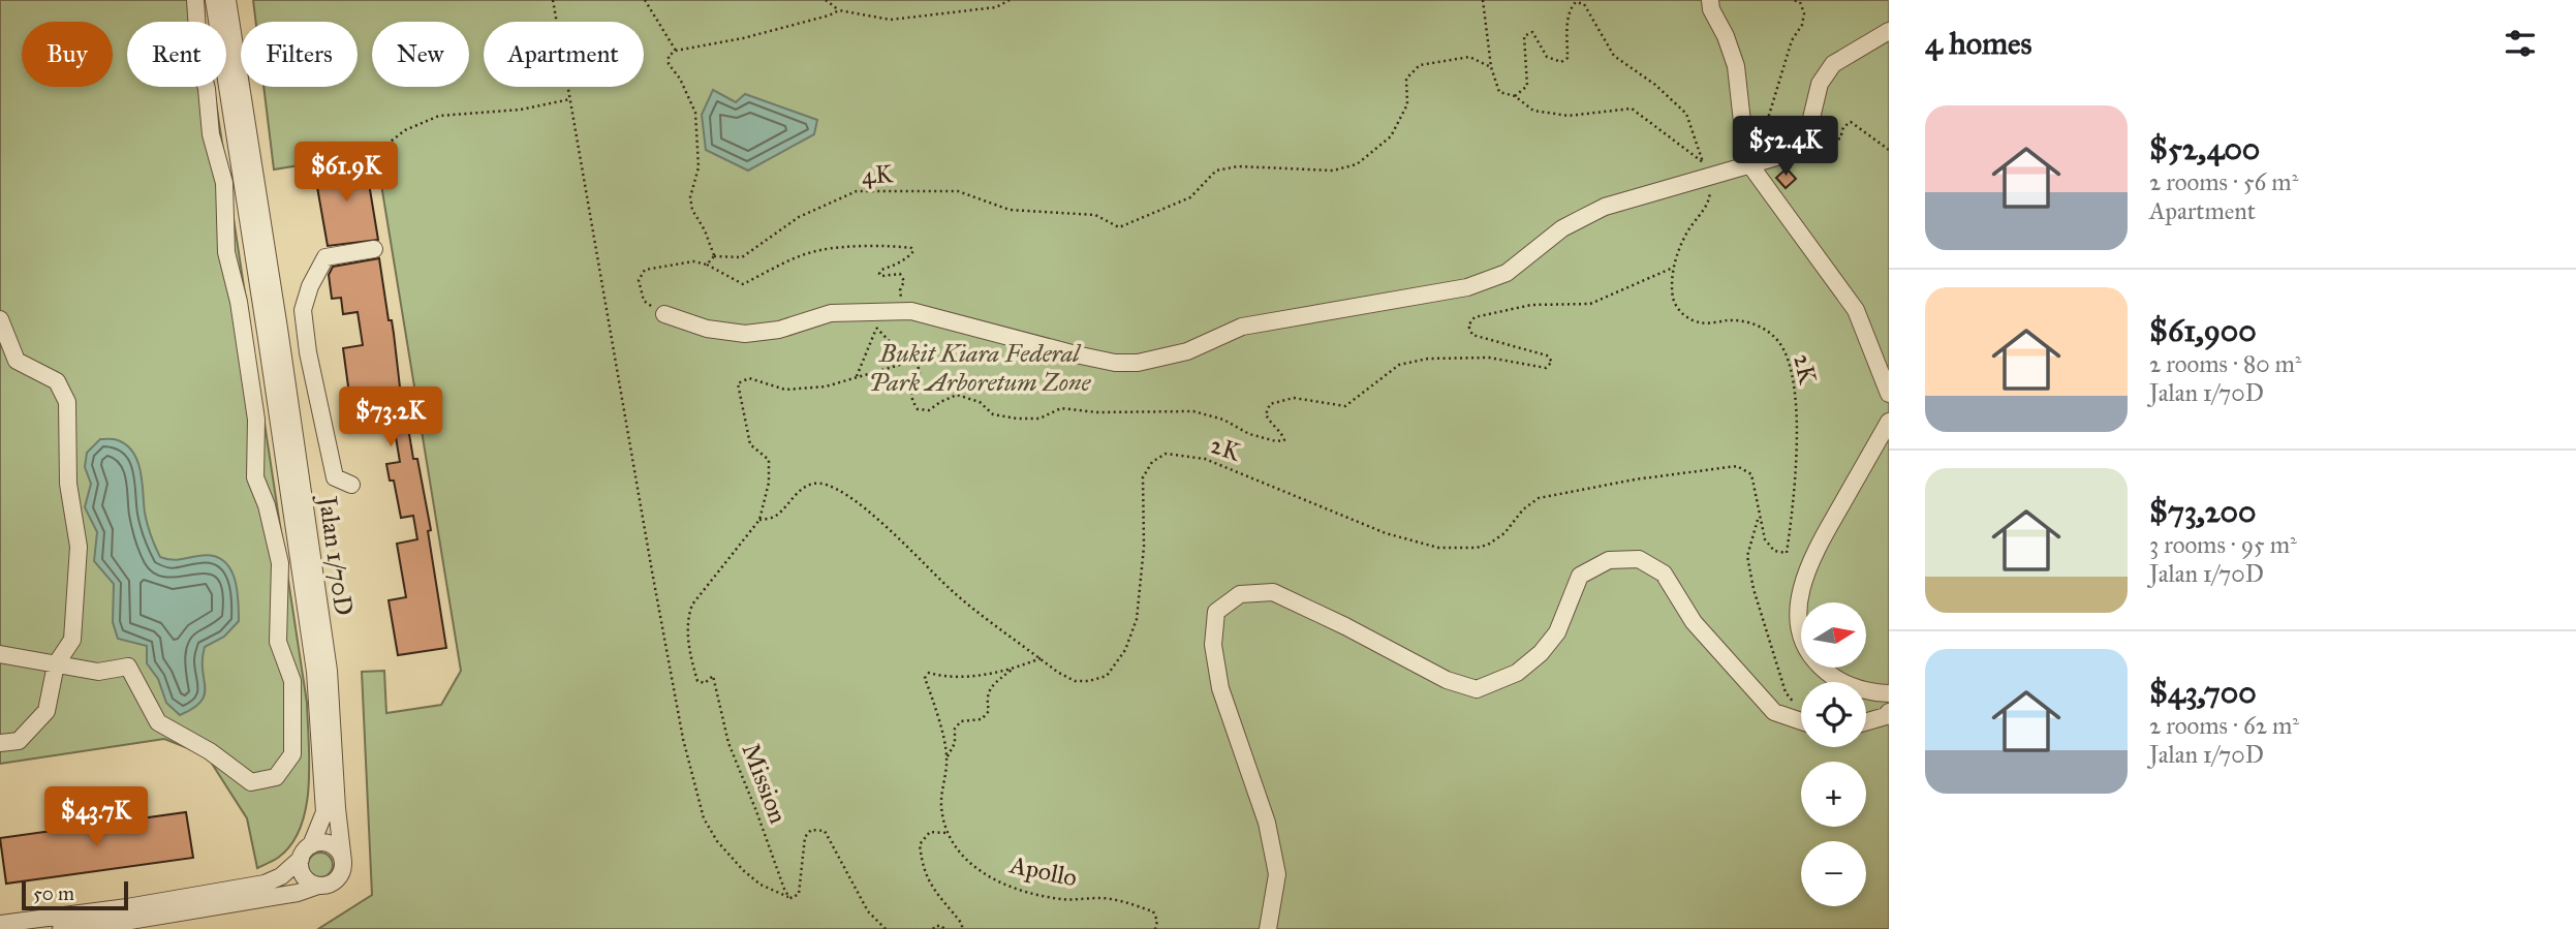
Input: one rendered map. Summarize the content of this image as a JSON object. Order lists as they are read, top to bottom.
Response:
{
  "streets": {
    "street": ["Jalan 1/70D"],
    "path": [
      "4K",
      "2K",
      "Mission",
      "Apollo"
    ]
  },
  "crossings": [
    ["2K", "Mission"]
  ],
  "parks": ["Bukit Kiara Federal Park Arboretum Zone"],
  "scale_bar": "50 m",
  "north": "right",
  "page": {
    "heading": "4 homes",
    "chip": [
      "Buy",
      "Rent",
      "Filters",
      "New",
      "Apartment"
    ],
    "list": [
      {
        "name": "$52,400",
        "note": "2 rooms · 56 m² · Apartment"
      },
      {
        "name": "$61,900",
        "note": "2 rooms · 80 m² · Jalan 1/70D"
      },
      {
        "name": "$73,200",
        "note": "3 rooms · 95 m² · Jalan 1/70D"
      },
      {
        "name": "$43,700",
        "note": "2 rooms · 62 m² · Jalan 1/70D"
      }
    ],
    "price": [
      "$52.4K",
      "$61.9K",
      "$73.2K",
      "$43.7K"
    ],
    "map_buttons": ["+", "−"],
    "scale": "50 m"
  }
}
